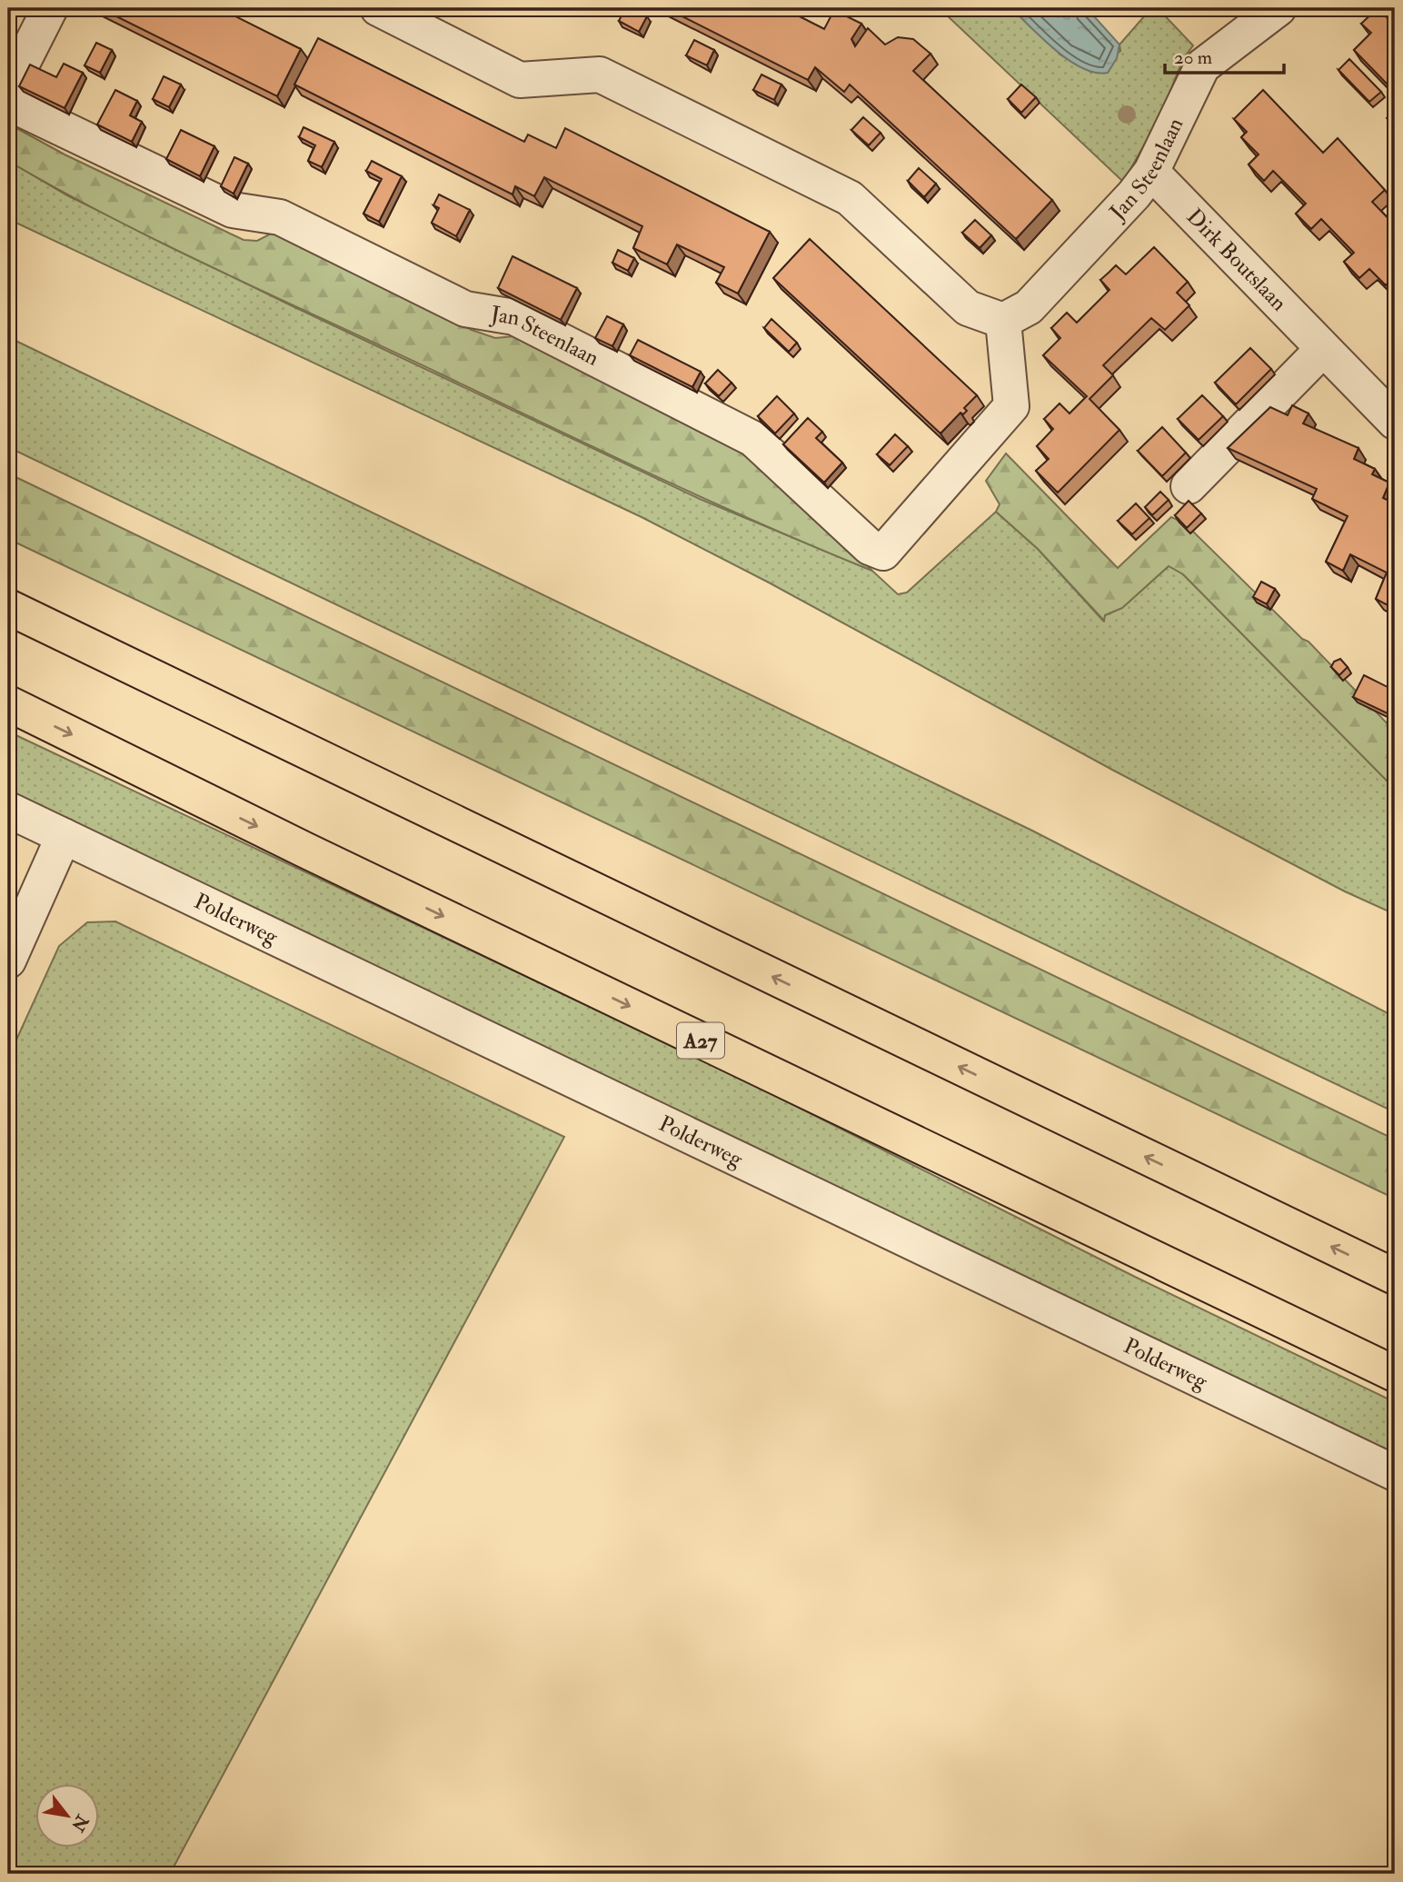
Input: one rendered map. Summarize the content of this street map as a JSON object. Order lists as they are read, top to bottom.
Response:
{
  "streets": {
    "highway": ["A27"],
    "street": ["Jan Steenlaan", "Dirk Boutslaan", "Polderweg"]
  },
  "crossings": [
    ["Jan Steenlaan", "Dirk Boutslaan"]
  ],
  "scale_bar": "20 m",
  "north": "bottom right"
}
